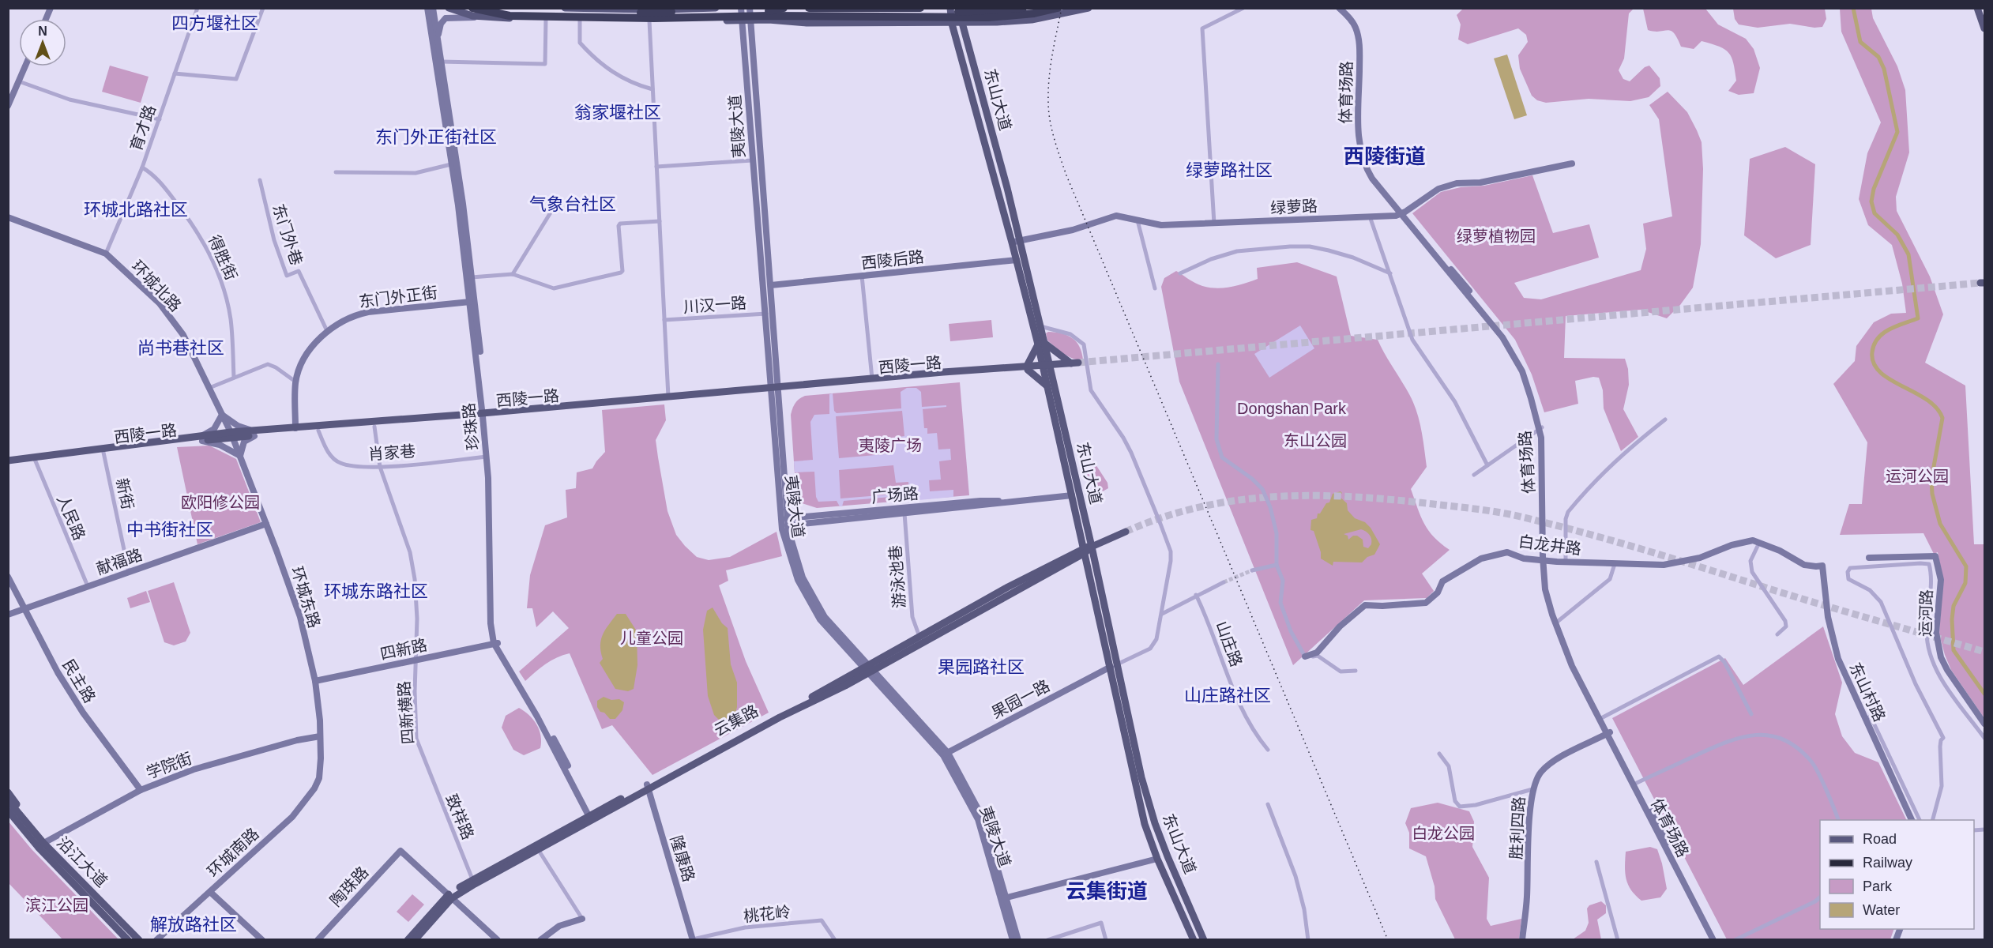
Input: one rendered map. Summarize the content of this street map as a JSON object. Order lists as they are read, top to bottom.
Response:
{
  "streets": {
    "main road": [
      "体育场路",
      "东山大道",
      "夷陵大道",
      "绿萝路",
      "西陵后路",
      "环城北路",
      "东门外正街",
      "西陵一路",
      "珍珠路",
      "广场路",
      "白龙井路",
      "献福路",
      "环城东路",
      "运河路",
      "四新路",
      "民主路",
      "东山村路",
      "果园一路",
      "云集路",
      "学院街",
      "胜利四路",
      "环城南路",
      "隆康路",
      "沿江大道",
      "陶珠路"
    ],
    "street": [
      "育才路",
      "东门外巷",
      "得胜街",
      "川汉一路",
      "肖家巷",
      "新街",
      "人民路",
      "游泳池巷",
      "山庄路",
      "四新横路",
      "致祥路",
      "桃花岭"
    ]
  },
  "crossings": [
    ["体育场路", "绿萝路"],
    ["体育场路", "胜利四路"],
    ["东山大道", "绿萝路"],
    ["东山大道", "西陵后路"],
    ["东山大道", "西陵一路"],
    ["东山大道", "广场路"],
    ["东山大道", "果园一路"],
    ["东山大道", "云集路"],
    ["夷陵大道", "西陵后路"],
    ["夷陵大道", "川汉一路"],
    ["夷陵大道", "西陵一路"],
    ["夷陵大道", "广场路"],
    ["夷陵大道", "果园一路"],
    ["夷陵大道", "云集路"],
    ["育才路", "得胜街"],
    ["育才路", "环城北路"],
    ["东门外巷", "东门外正街"],
    ["环城北路", "西陵一路"],
    ["环城北路", "环城东路"],
    ["东门外正街", "西陵一路"],
    ["东门外正街", "珍珠路"],
    ["西陵一路", "珍珠路"],
    ["西陵一路", "肖家巷"],
    ["西陵一路", "新街"],
    ["西陵一路", "人民路"],
    ["西陵一路", "环城东路"],
    ["西陵一路", "四新横路"],
    ["珍珠路", "肖家巷"],
    ["珍珠路", "四新路"],
    ["珍珠路", "云集路"],
    ["肖家巷", "四新横路"],
    ["新街", "献福路"],
    ["广场路", "游泳池巷"],
    ["人民路", "献福路"],
    ["白龙井路", "东山村路"],
    ["献福路", "环城东路"],
    ["献福路", "民主路"],
    ["游泳池巷", "云集路"],
    ["环城东路", "四新路"],
    ["环城东路", "学院街"],
    ["环城东路", "环城南路"],
    ["四新路", "四新横路"],
    ["民主路", "学院街"],
    ["四新横路", "致祥路"],
    ["云集路", "致祥路"],
    ["云集路", "隆康路"],
    ["云集路", "陶珠路"],
    ["学院街", "沿江大道"],
    ["隆康路", "桃花岭"]
  ],
  "districts": [
    "四方堰社区",
    "翁家堰社区",
    "东门外正街社区",
    "西陵街道",
    "绿萝路社区",
    "气象台社区",
    "环城北路社区",
    "尚书巷社区",
    "中书街社区",
    "环城东路社区",
    "果园路社区",
    "山庄路社区",
    "云集街道",
    "解放路社区"
  ],
  "parks": [
    "绿萝植物园",
    "Dongshan Park",
    "东山公园",
    "夷陵广场",
    "运河公园",
    "欧阳修公园",
    "儿童公园",
    "白龙公园",
    "滨江公园"
  ],
  "legend": [
    "Road",
    "Railway",
    "Park",
    "Water"
  ],
  "north": "top"
}
